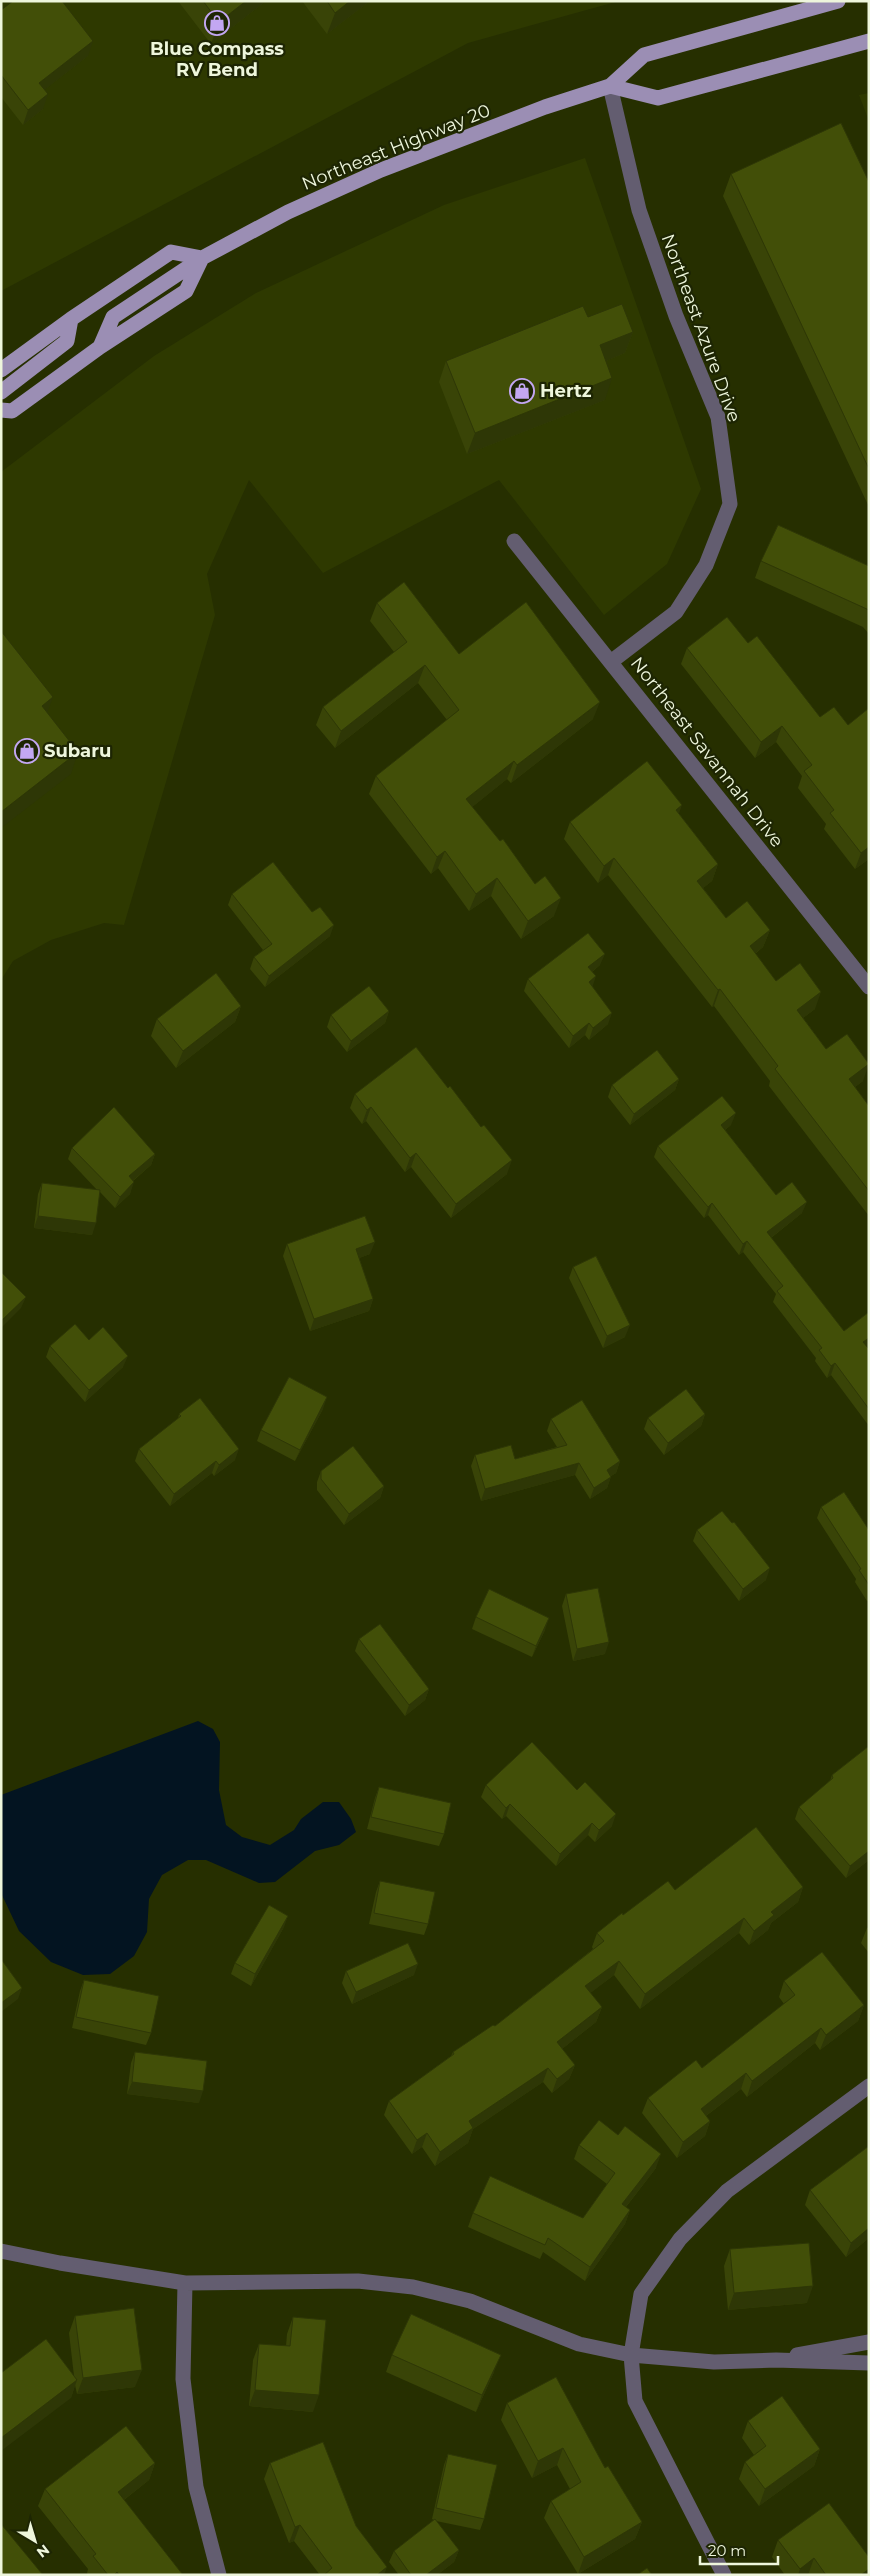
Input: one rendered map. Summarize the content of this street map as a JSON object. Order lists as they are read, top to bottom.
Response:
{
  "streets": {
    "main road": ["Northeast Highway 20"],
    "street": ["Northeast Azure Drive", "Northeast Savannah Drive"]
  },
  "crossings": [
    ["Northeast Highway 20", "Northeast Azure Drive"],
    ["Northeast Azure Drive", "Northeast Savannah Drive"]
  ],
  "places": {
    "shop": ["Blue Compass RV Bend", "Hertz", "Subaru"]
  },
  "scale_bar": "20 m",
  "north": "bottom right"
}
